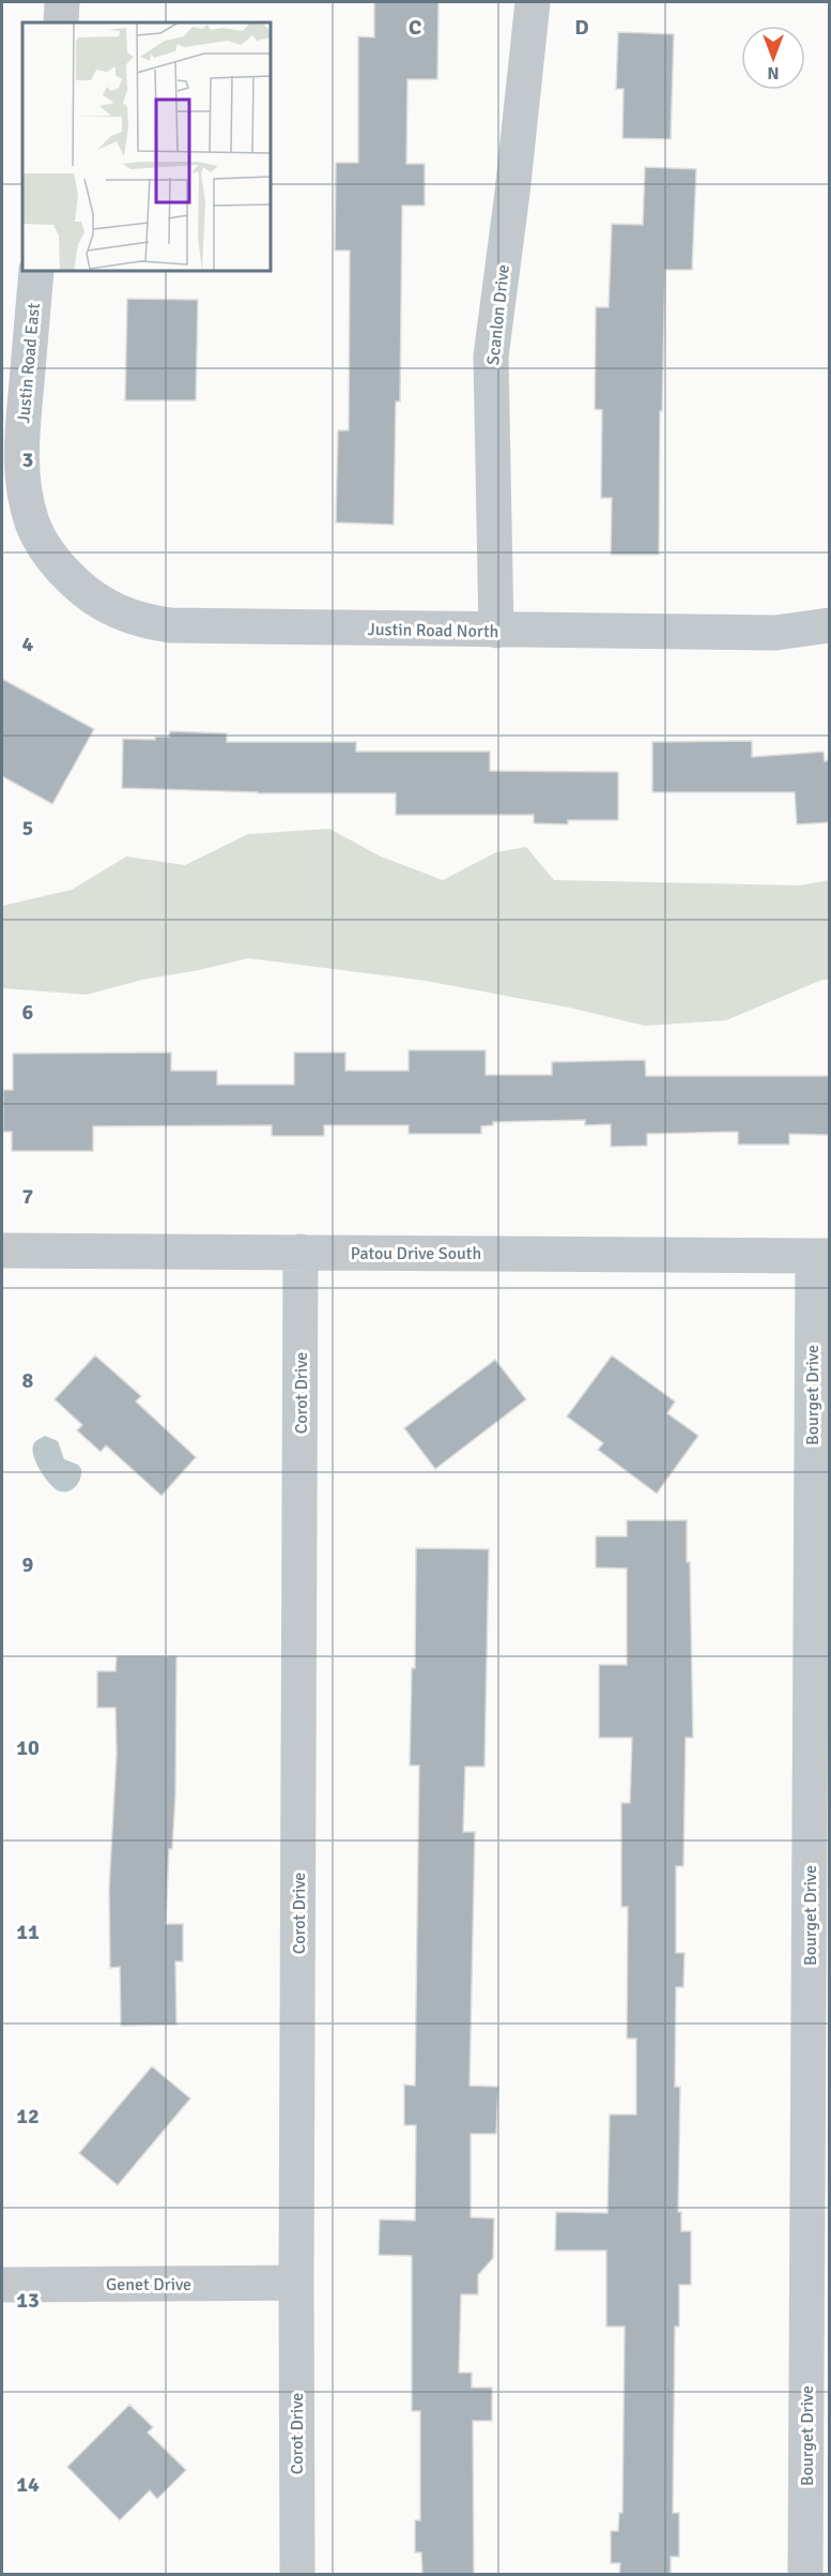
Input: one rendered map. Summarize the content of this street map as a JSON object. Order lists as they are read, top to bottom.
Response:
{
  "streets": {
    "street": [
      "Scanlon Drive",
      "Justin Road East",
      "Justin Road North",
      "Patou Drive South",
      "Corot Drive",
      "Bourget Drive",
      "Genet Drive"
    ]
  },
  "crossings": [
    ["Scanlon Drive", "Justin Road North"],
    ["Justin Road East", "Justin Road North"],
    ["Patou Drive South", "Corot Drive"],
    ["Patou Drive South", "Bourget Drive"],
    ["Corot Drive", "Genet Drive"]
  ],
  "north": "bottom",
  "grid": {
    "columns": ["C", "D"],
    "rows": [
      "3",
      "4",
      "5",
      "6",
      "7",
      "8",
      "9",
      "10",
      "11",
      "12",
      "13",
      "14"
    ]
  }
}
